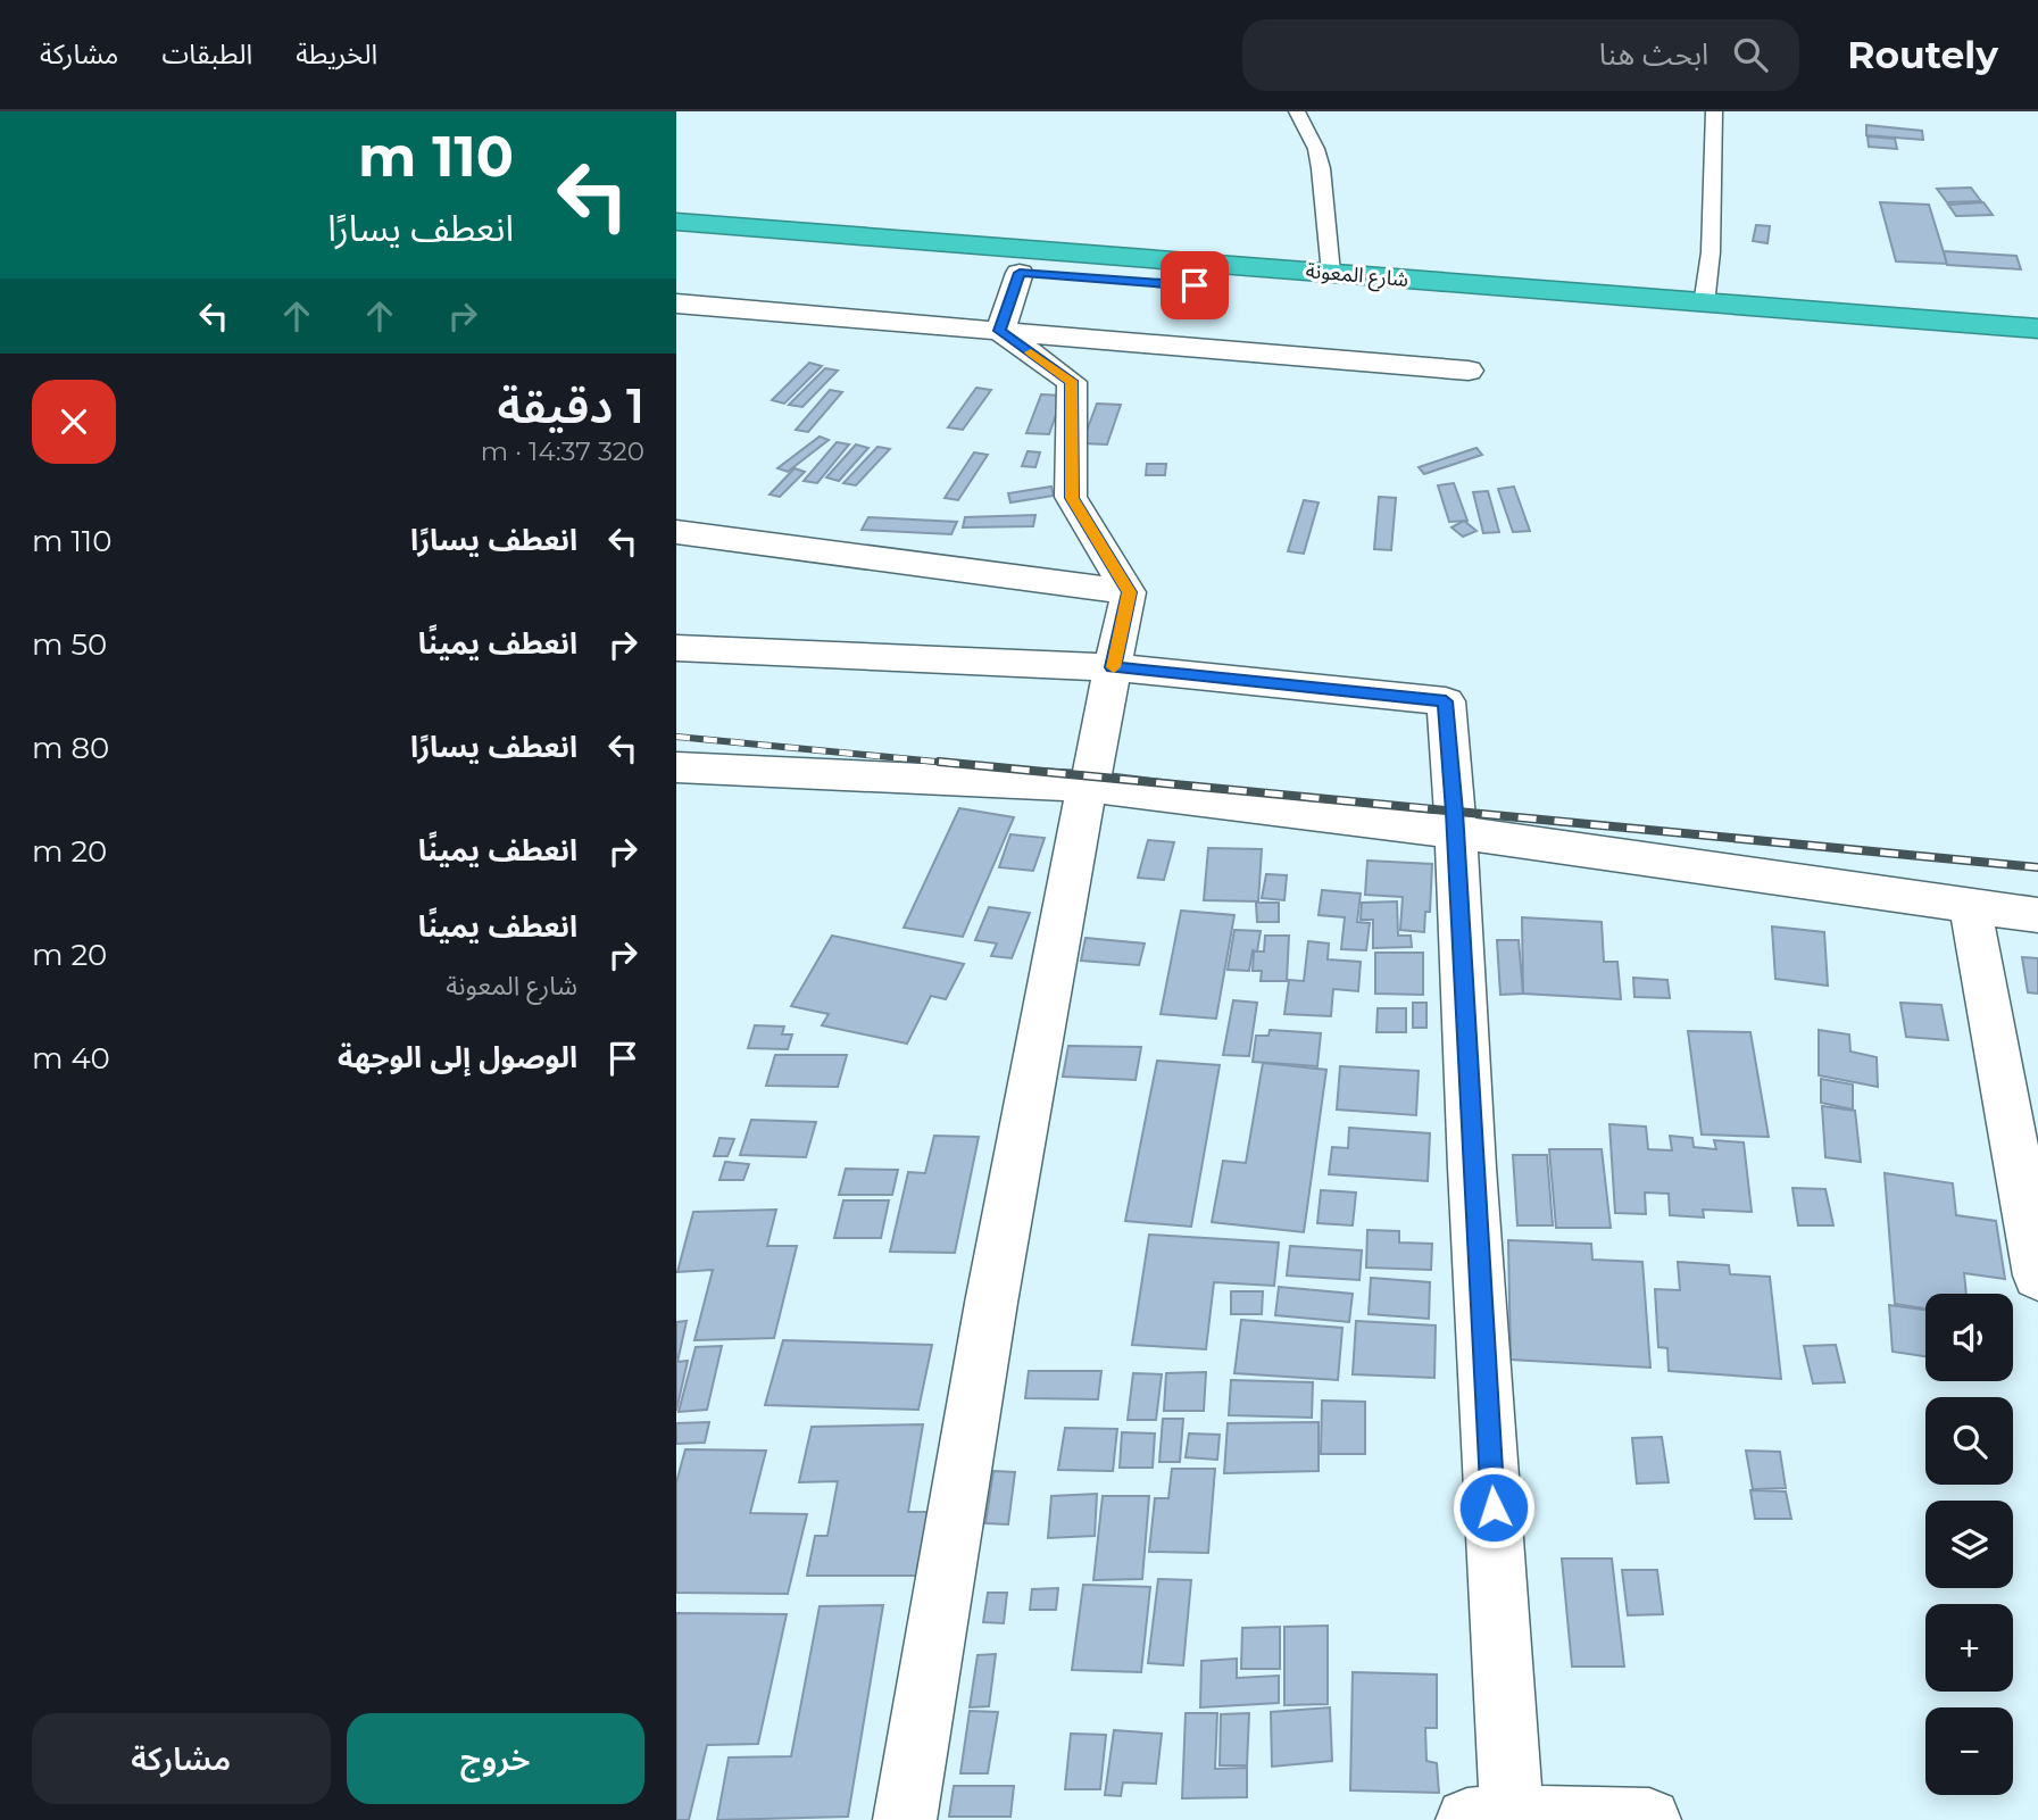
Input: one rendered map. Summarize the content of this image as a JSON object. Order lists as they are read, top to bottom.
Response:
{
  "streets": {
    "highway": ["شارع المعونة"]
  },
  "page": {
    "header": "Routely",
    "search": "ابحث هنا",
    "nav": ["الخريطة", "الطبقات", "مشاركة"],
    "turn": ["110 m", "انعطف يسارًا"],
    "heading": ["1 دقيقة", "320 m · 14:37"],
    "list": [
      {
        "name": "انعطف يسارًا",
        "value": "110 m"
      },
      {
        "name": "انعطف يمينًا",
        "value": "50 m"
      },
      {
        "name": "انعطف يسارًا",
        "value": "80 m"
      },
      {
        "name": "انعطف يمينًا",
        "value": "20 m"
      },
      {
        "name": "انعطف يمينًا",
        "note": "شارع المعونة",
        "value": "20 m"
      },
      {
        "name": "الوصول إلى الوجهة",
        "value": "40 m"
      }
    ],
    "map_buttons": ["+", "−"],
    "buttons": ["خروج", "مشاركة"]
  }
}
